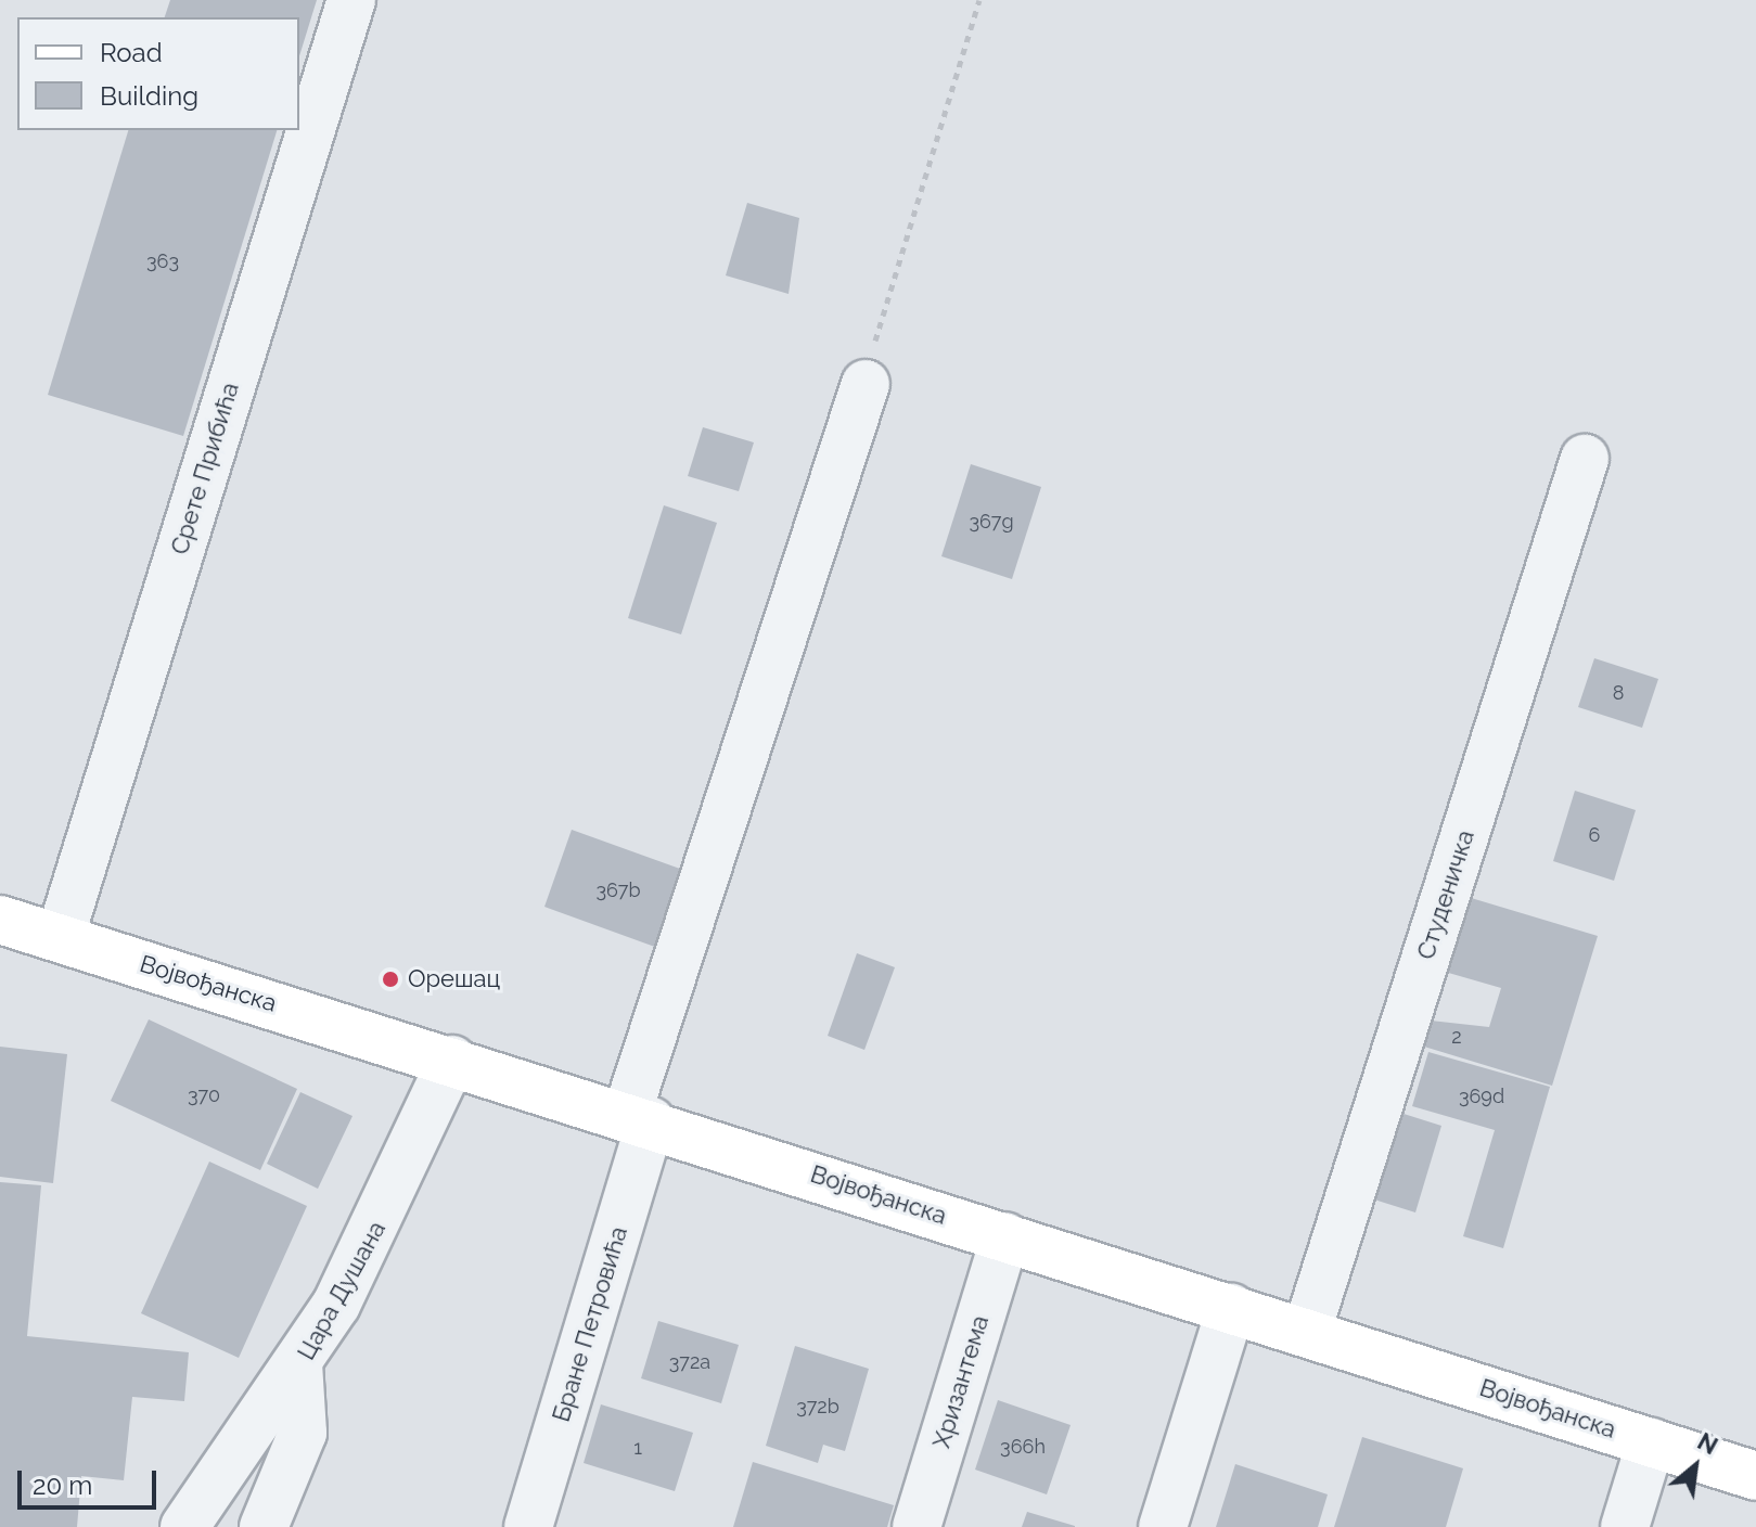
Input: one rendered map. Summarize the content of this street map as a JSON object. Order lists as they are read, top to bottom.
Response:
{
  "streets": {
    "main road": ["Војвођанска"],
    "street": [
      "Срете Прибића",
      "Студеничка",
      "Цара Душана",
      "Бране Петровића",
      "Хризантема"
    ]
  },
  "crossings": [
    ["Срете Прибића", "Војвођанска"],
    ["Студеничка", "Војвођанска"],
    ["Војвођанска", "Цара Душана"],
    ["Војвођанска", "Бране Петровића"],
    ["Војвођанска", "Хризантема"]
  ],
  "places": ["Орешац"],
  "house_numbers": [
    "363",
    "367g",
    "8",
    "6",
    "367b",
    "2",
    "370",
    "369d",
    "372a",
    "372b",
    "366h",
    "1"
  ],
  "legend": ["Road", "Building"],
  "scale_bar": "20 m",
  "north": "top right"
}
